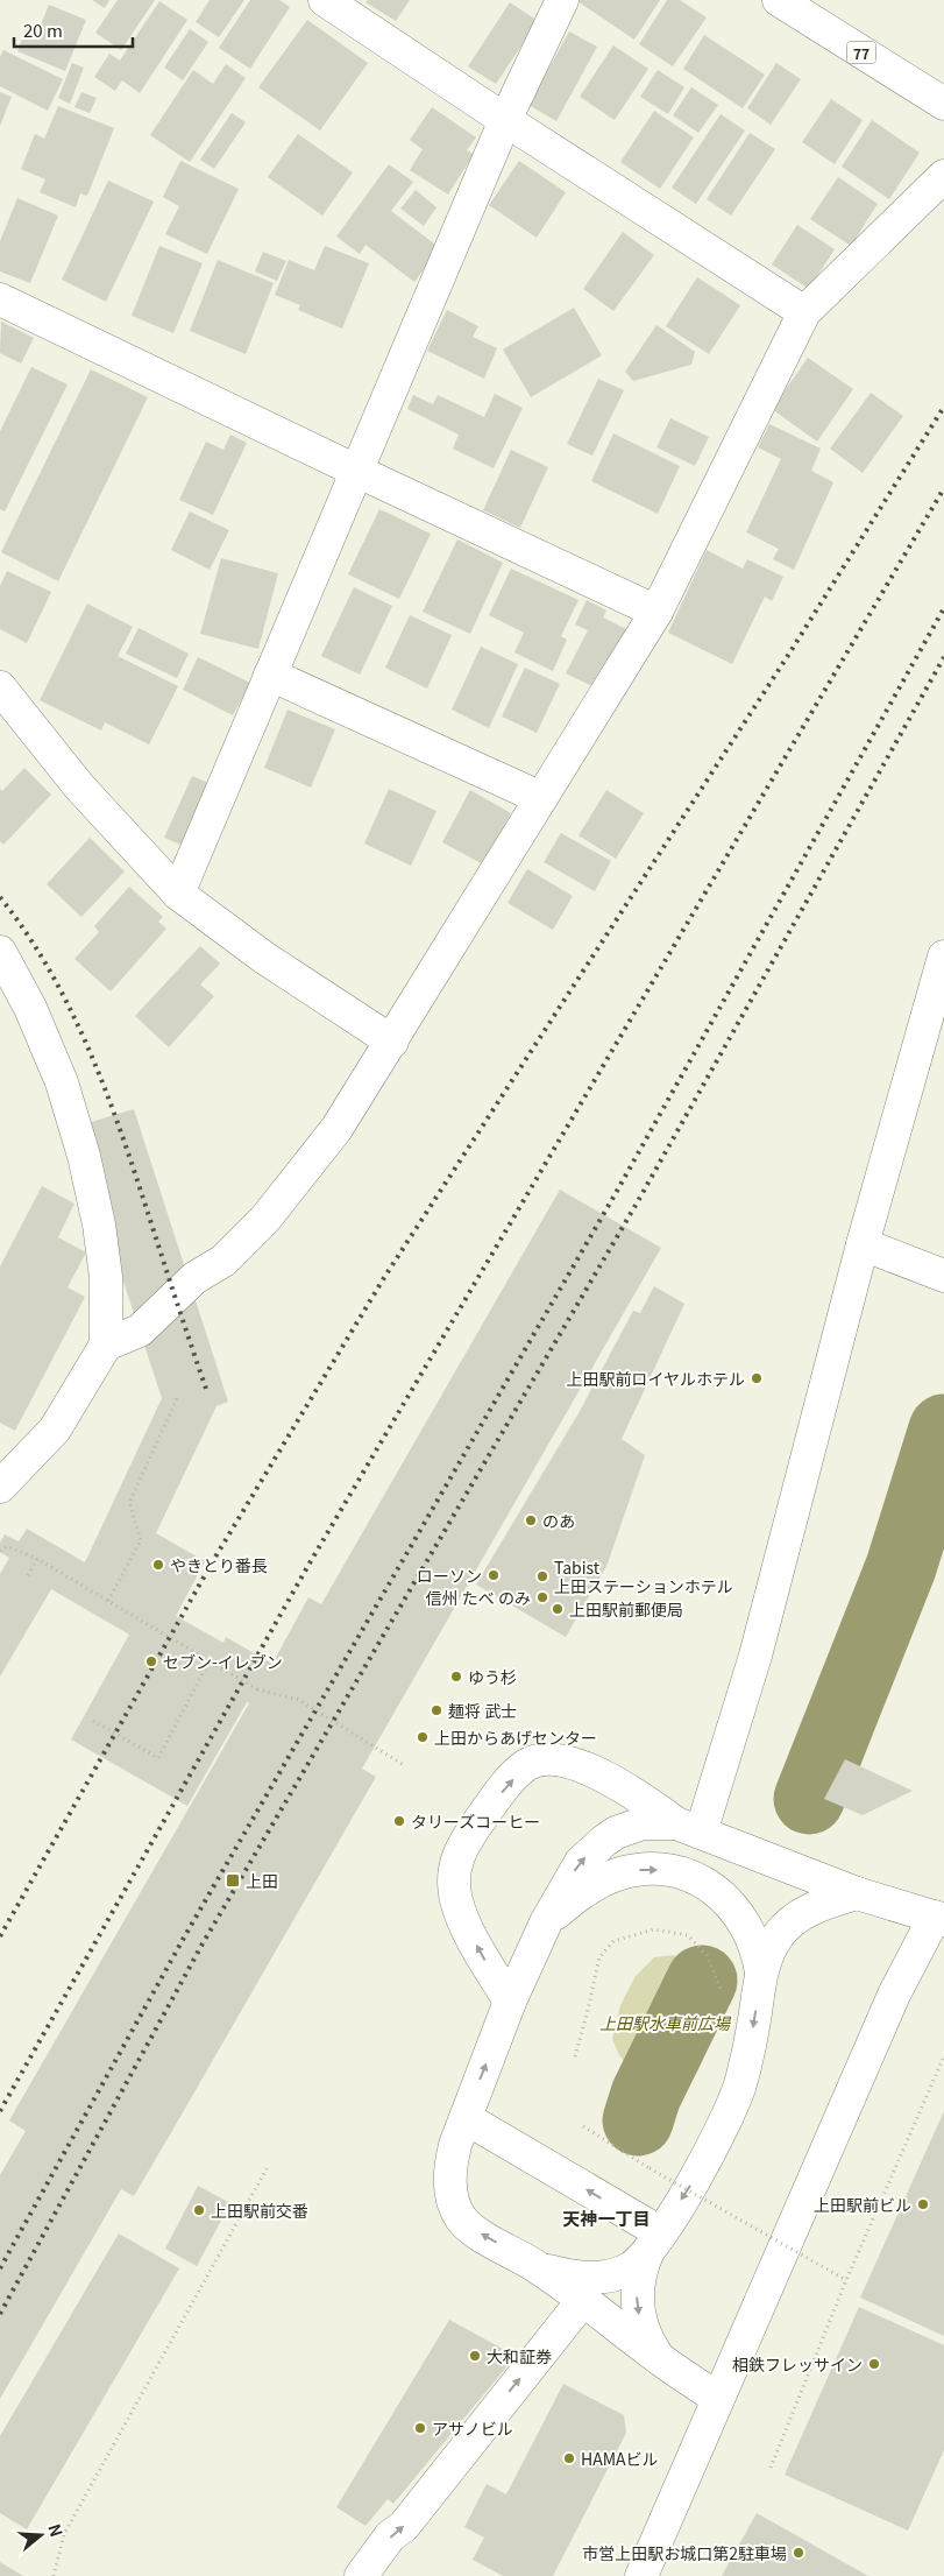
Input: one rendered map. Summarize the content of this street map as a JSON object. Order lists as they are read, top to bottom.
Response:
{
  "streets": {
    "street": ["77"]
  },
  "districts": ["天神一丁目"],
  "parks": ["上田駅水車前広場"],
  "places": {
    "other": [
      "上田駅前ロイヤルホテル",
      "のあ",
      "やきとり番長",
      "ローソン",
      "Tabist 上田ステーションホテル",
      "信州 たべ のみ",
      "上田駅前郵便局",
      "セブン-イレブン",
      "ゆう杉",
      "麺将 武士",
      "上田からあげセンター",
      "タリーズコーヒー",
      "上田駅前ビル",
      "上田駅前交番",
      "大和証券",
      "相鉄フレッサイン",
      "アサノビル",
      "HAMAビル",
      "市営上田駅お城口第2駐車場"
    ],
    "transit": ["上田"]
  },
  "scale_bar": "20 m",
  "north": "right"
}
